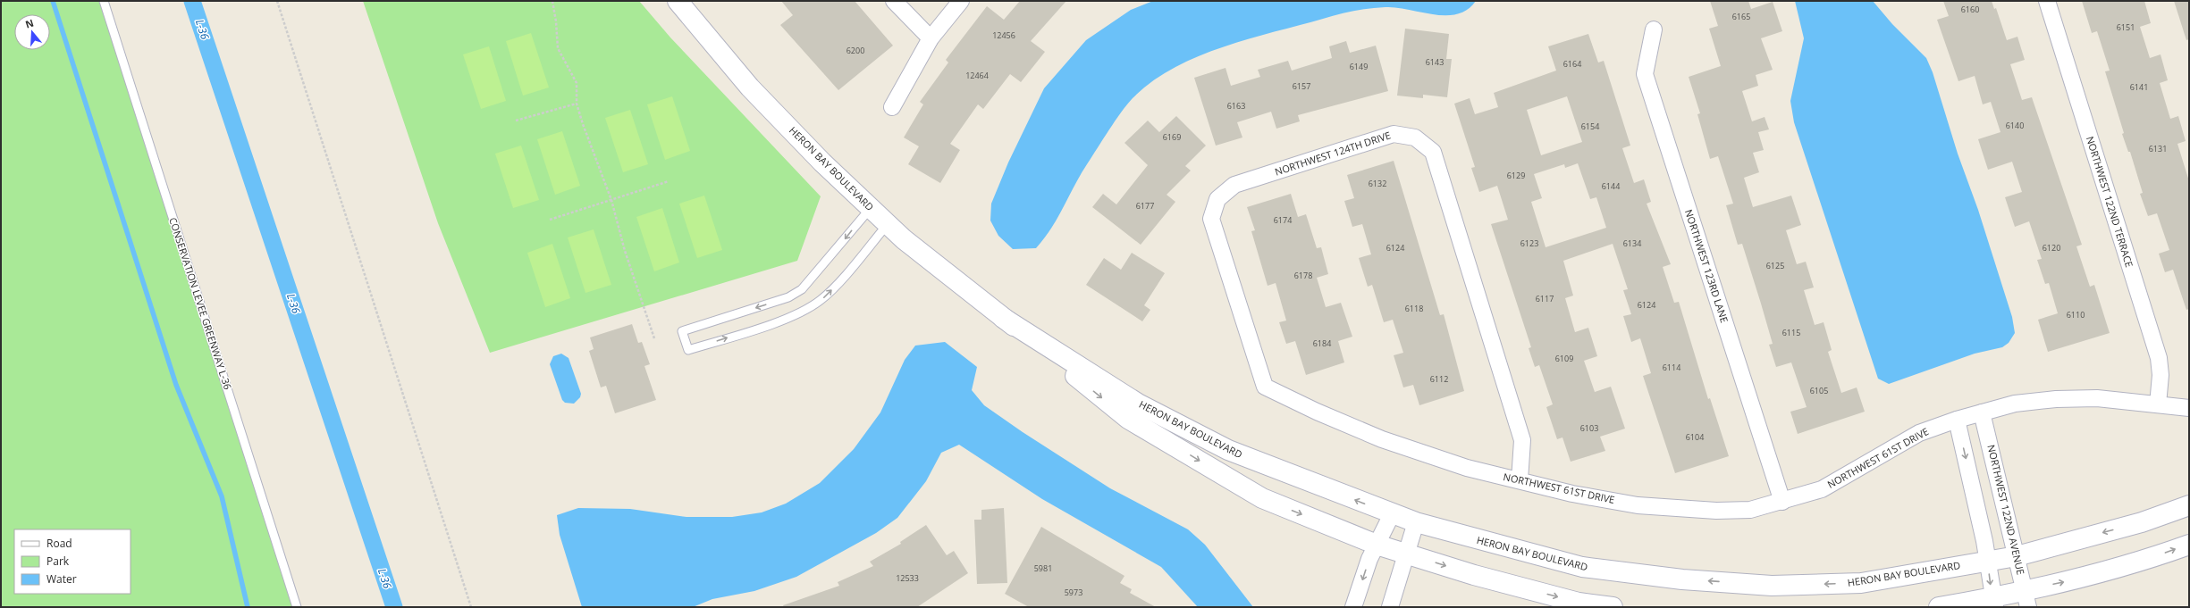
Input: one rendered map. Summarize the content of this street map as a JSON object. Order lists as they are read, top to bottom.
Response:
{
  "streets": {
    "street": [
      "NORTHWEST 124TH DRIVE",
      "HERON BAY BOULEVARD",
      "NORTHWEST 122ND TERRACE",
      "NORTHWEST 123RD LANE",
      "NORTHWEST 61ST DRIVE",
      "NORTHWEST 122ND AVENUE"
    ],
    "lane": ["CONSERVATION LEVEE GREENWAY L-36"]
  },
  "crossings": [
    ["NORTHWEST 124TH DRIVE", "NORTHWEST 61ST DRIVE"],
    ["HERON BAY BOULEVARD", "NORTHWEST 122ND AVENUE"],
    ["NORTHWEST 122ND TERRACE", "NORTHWEST 61ST DRIVE"],
    ["NORTHWEST 123RD LANE", "NORTHWEST 61ST DRIVE"],
    ["NORTHWEST 61ST DRIVE", "NORTHWEST 122ND AVENUE"]
  ],
  "water": ["L-36"],
  "house_numbers": [
    "6160",
    "6165",
    "6151",
    "12456",
    "6200",
    "6143",
    "6164",
    "6149",
    "12464",
    "6157",
    "6141",
    "6163",
    "6140",
    "6154",
    "6169",
    "6131",
    "6129",
    "6132",
    "6144",
    "6177",
    "6174",
    "6123",
    "6134",
    "6124",
    "6120",
    "6125",
    "6178",
    "6117",
    "6124",
    "6118",
    "6110",
    "6115",
    "6184",
    "6109",
    "6114",
    "6112",
    "6105",
    "6103",
    "6104",
    "5981",
    "12533",
    "5973"
  ],
  "legend": ["Road", "Park", "Water"],
  "north": "top"
}
